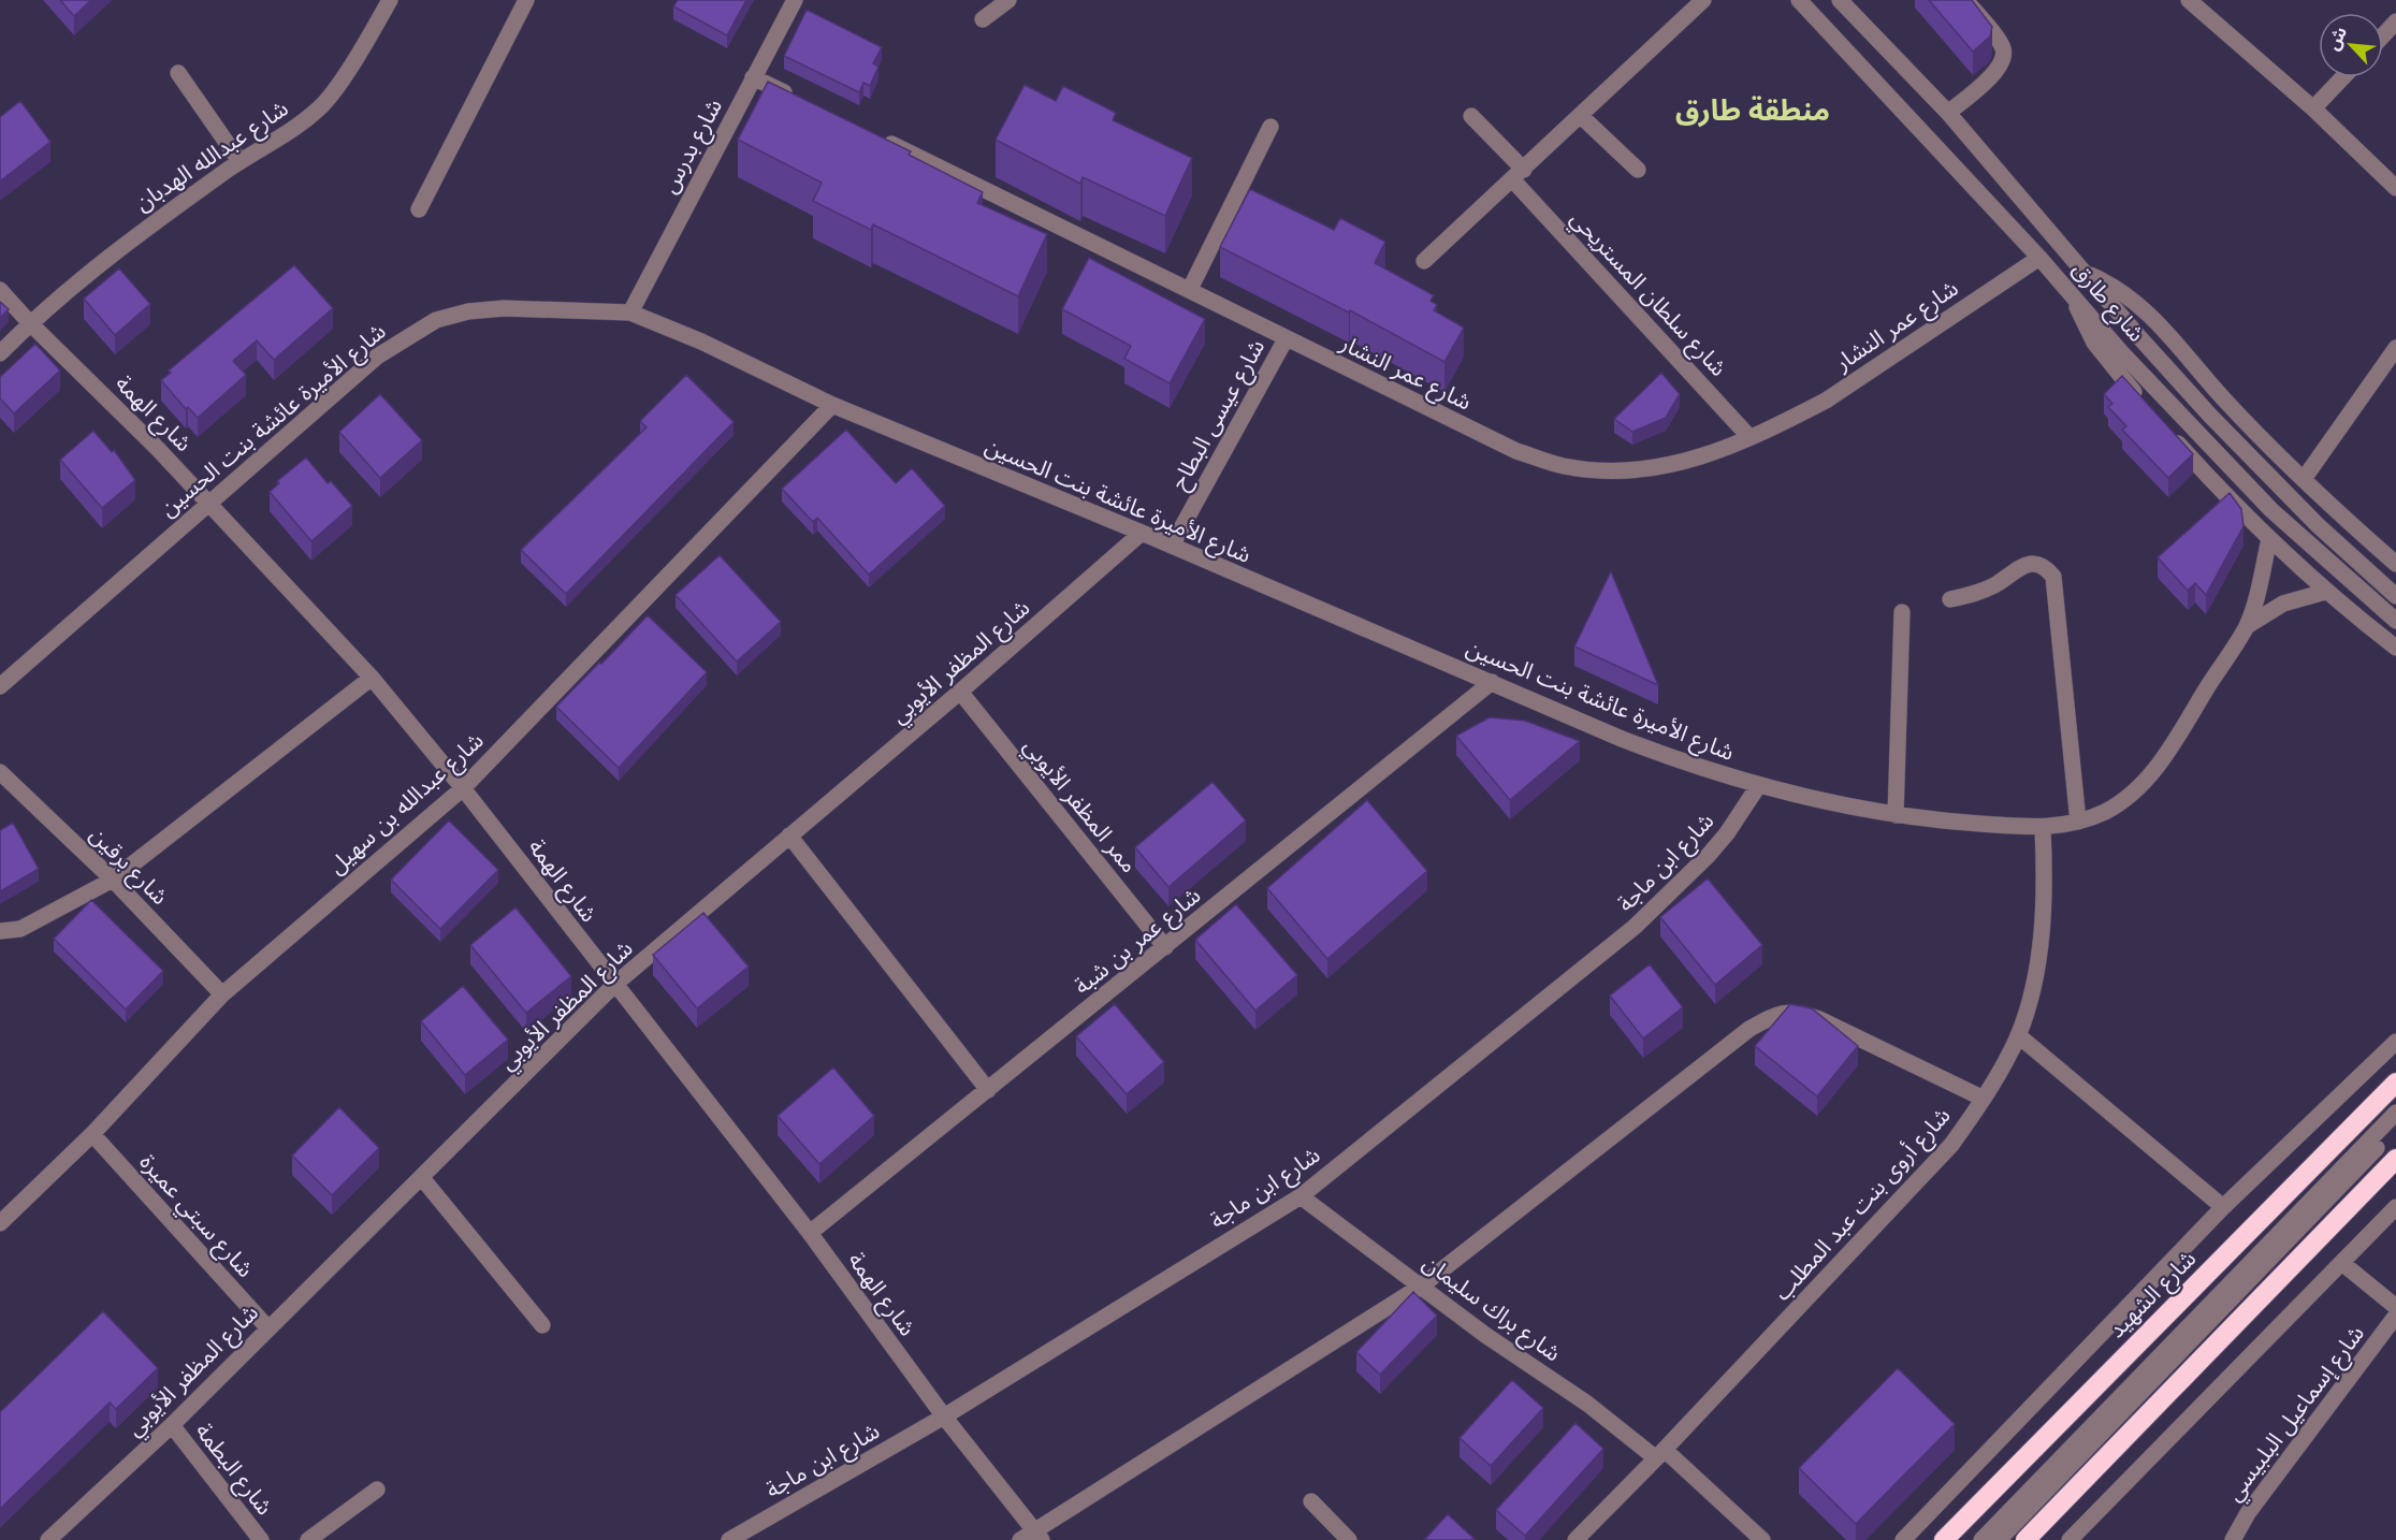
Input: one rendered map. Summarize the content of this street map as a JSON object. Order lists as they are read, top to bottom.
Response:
{
  "streets": {
    "highway": ["شارع الشهيد"],
    "street": [
      "شارع بدرس",
      "شارع عبدالله الهدبان",
      "شارع سلطان المستريحي",
      "شارع طارق",
      "شارع عمر النشار",
      "شارع الهمة",
      "شارع عيسى البطاح",
      "شارع الأميرة عائشة بنت الحسين",
      "شارع المظفر الأيوبي",
      "شارع عبدالله بن سهيل",
      "ممر المظفر الأيوبي",
      "شارع ابن ماجة",
      "شارع برقين",
      "شارع عمر بن شبة",
      "شارع أروى بنت عبد المطلب",
      "شارع سبتي عميرة",
      "شارع براك سليمان",
      "شارع إسماعيل البلبيسي",
      "شارع البطمة"
    ]
  },
  "crossings": [
    ["شارع بدرس", "شارع الأميرة عائشة بنت الحسين"],
    ["شارع عبدالله الهدبان", "شارع الهمة"],
    ["شارع سلطان المستريحي", "شارع عمر النشار"],
    ["شارع طارق", "شارع عمر النشار"],
    ["شارع عمر النشار", "شارع عيسى البطاح"],
    ["شارع الهمة", "شارع الأميرة عائشة بنت الحسين"],
    ["شارع الهمة", "شارع المظفر الأيوبي"],
    ["شارع الهمة", "شارع عبدالله بن سهيل"],
    ["شارع الهمة", "شارع ابن ماجة"],
    ["شارع الهمة", "شارع عمر بن شبة"],
    ["شارع عيسى البطاح", "شارع الأميرة عائشة بنت الحسين"],
    ["شارع الأميرة عائشة بنت الحسين", "شارع المظفر الأيوبي"],
    ["شارع الأميرة عائشة بنت الحسين", "شارع عبدالله بن سهيل"],
    ["شارع الأميرة عائشة بنت الحسين", "شارع ابن ماجة"],
    ["شارع الأميرة عائشة بنت الحسين", "شارع عمر بن شبة"],
    ["شارع الأميرة عائشة بنت الحسين", "شارع أروى بنت عبد المطلب"],
    ["شارع المظفر الأيوبي", "ممر المظفر الأيوبي"],
    ["شارع المظفر الأيوبي", "شارع سبتي عميرة"],
    ["شارع المظفر الأيوبي", "شارع البطمة"],
    ["شارع عبدالله بن سهيل", "شارع برقين"],
    ["شارع عبدالله بن سهيل", "شارع سبتي عميرة"],
    ["ممر المظفر الأيوبي", "شارع عمر بن شبة"],
    ["شارع ابن ماجة", "شارع براك سليمان"],
    ["شارع أروى بنت عبد المطلب", "شارع براك سليمان"]
  ],
  "districts": ["منطقة طارق"],
  "north": "top left"
}
